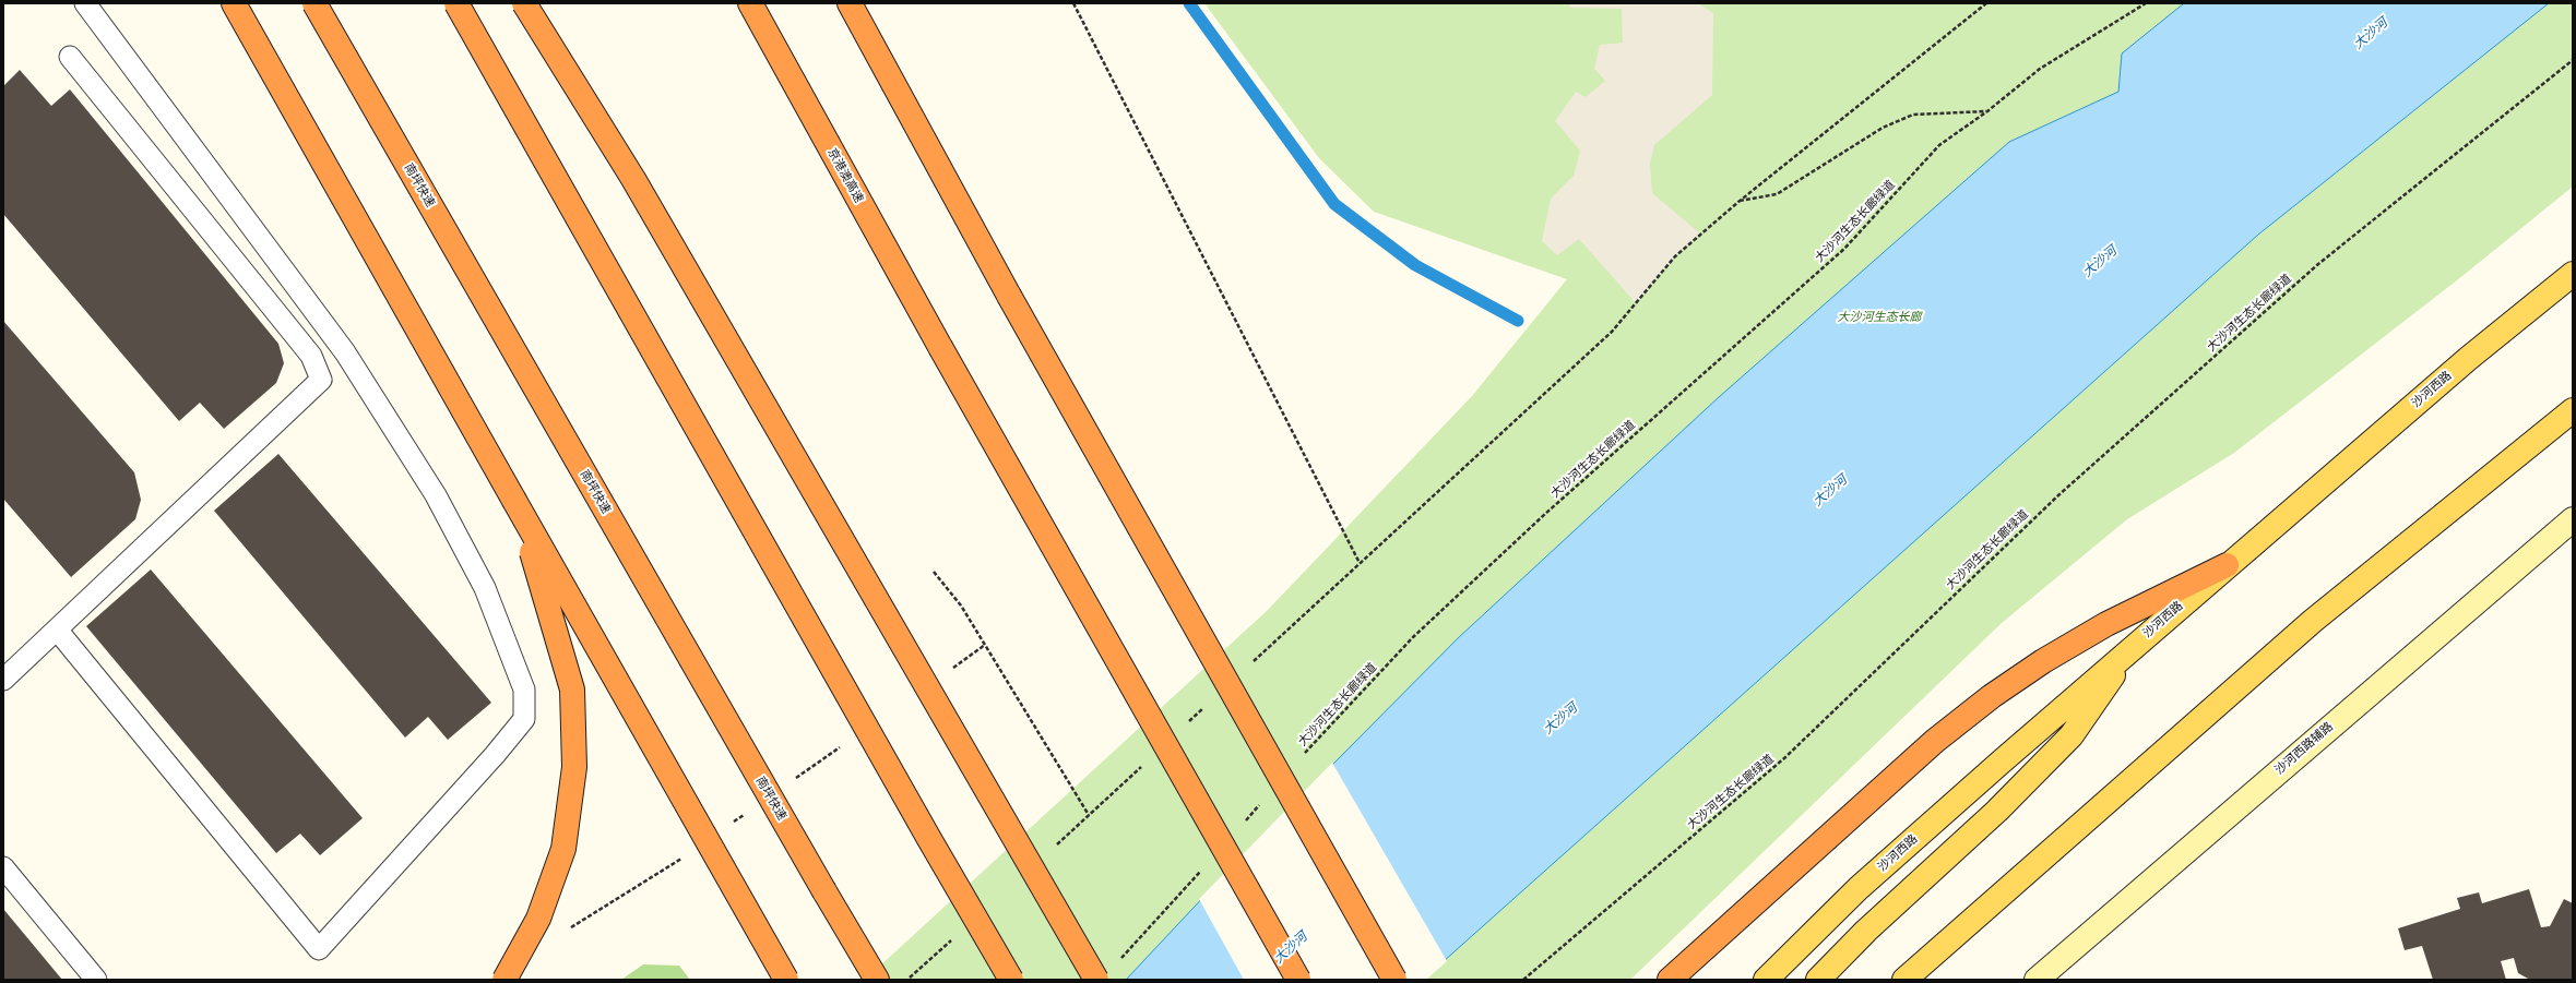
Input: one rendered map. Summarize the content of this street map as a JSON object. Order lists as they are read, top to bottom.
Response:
{
  "streets": {
    "highway": ["京港澳高速", "南坪快速"],
    "main road": ["沙河西路", "沙河西路辅路"],
    "path": ["大沙河生态长廊绿道"]
  },
  "water": ["大沙河"],
  "parks": ["大沙河生态长廊"]
}
